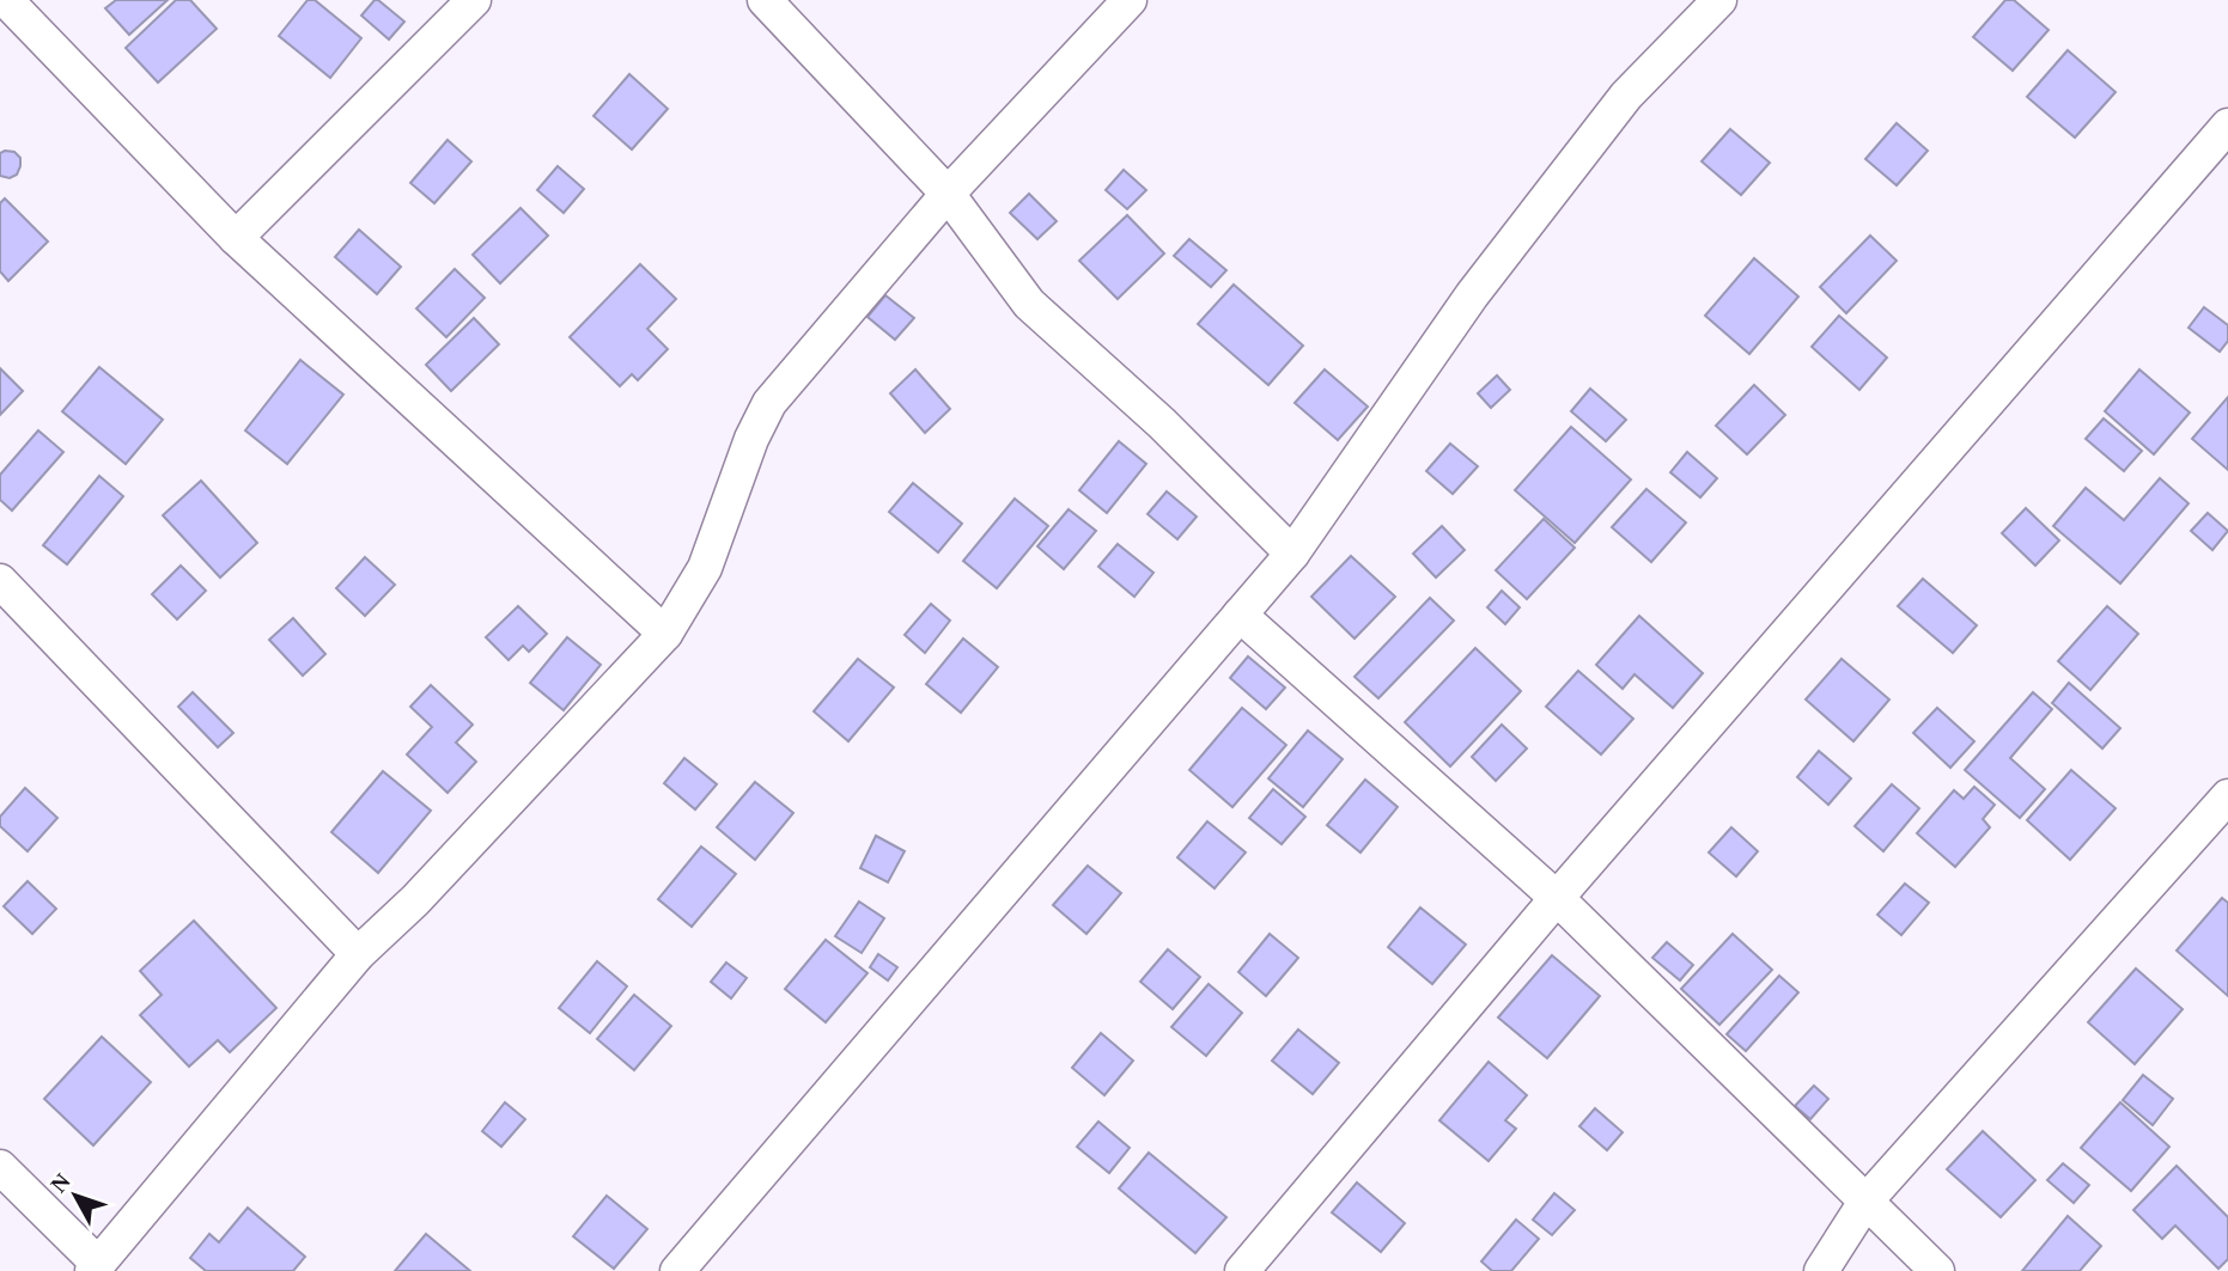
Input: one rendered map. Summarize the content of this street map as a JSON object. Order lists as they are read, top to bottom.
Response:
{
  "north": "top left"
}
